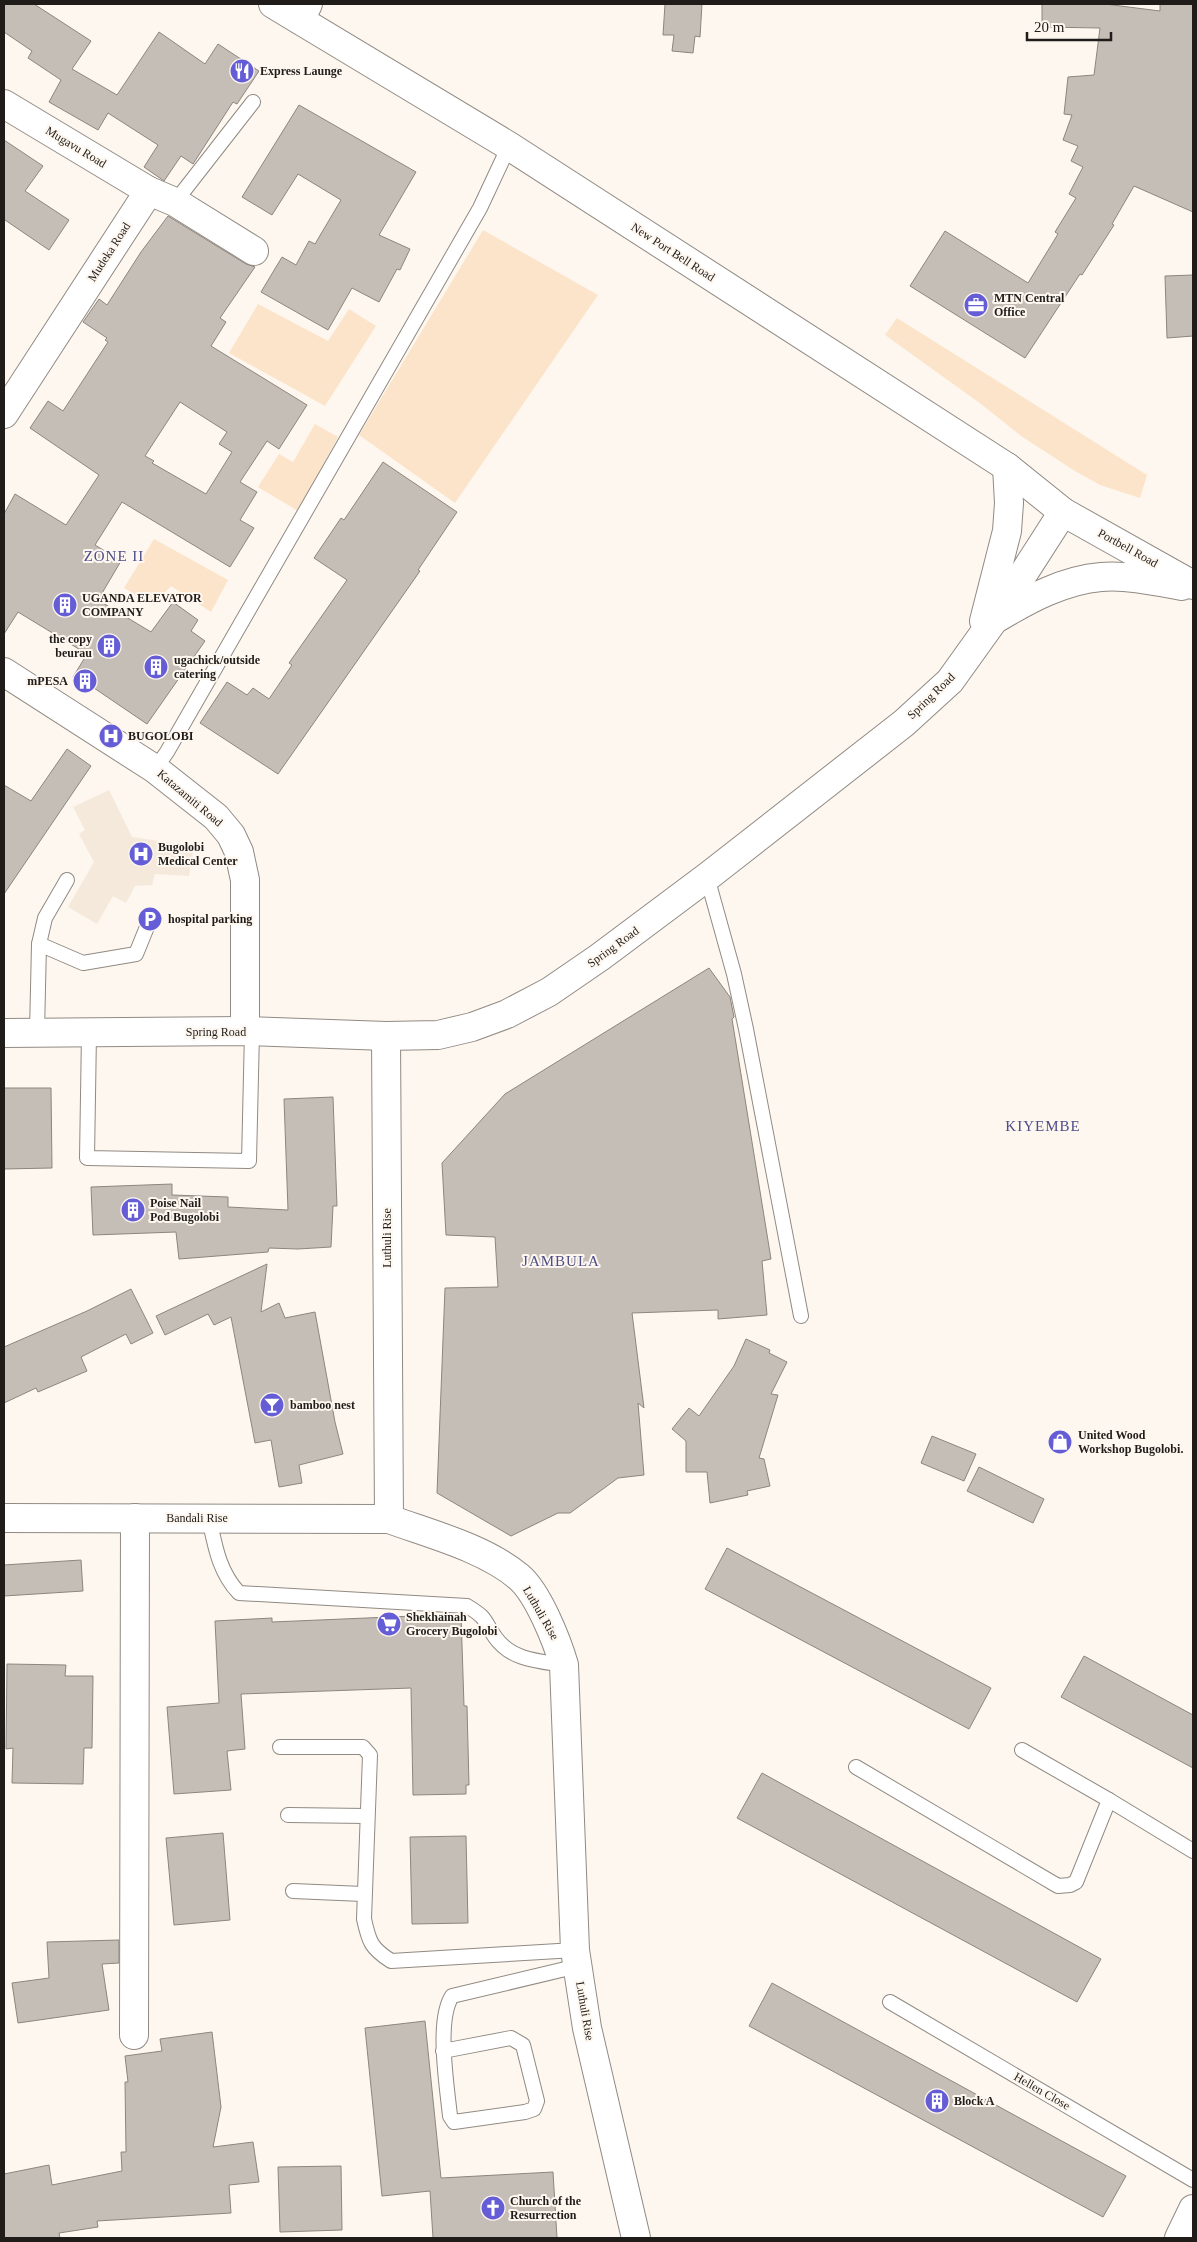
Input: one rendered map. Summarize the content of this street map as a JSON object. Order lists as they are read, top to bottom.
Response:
{
  "streets": {
    "street": [
      "Mugavu Road",
      "Mudeka Road",
      "New Port Bell Road",
      "Portbell Road",
      "Spring Road",
      "Katazamiti Road",
      "Luthuli Rise",
      "Bandali Rise"
    ],
    "lane": ["Hellen Close"]
  },
  "crossings": [
    ["Mugavu Road", "Mudeka Road"],
    ["New Port Bell Road", "Portbell Road"],
    ["New Port Bell Road", "Spring Road"],
    ["Portbell Road", "Spring Road"],
    ["Spring Road", "Katazamiti Road"],
    ["Spring Road", "Luthuli Rise"],
    ["Luthuli Rise", "Bandali Rise"]
  ],
  "districts": ["ZONE II", "KIYEMBE", "JAMBULA"],
  "places": {
    "restaurant": ["Express Launge"],
    "office": ["MTN Central Office"],
    "building": [
      "UGANDA ELEVATOR COMPANY",
      "the copy beurau",
      "ugachick/outside catering",
      "mPESA",
      "Poise Nail Pod Bugolobi",
      "Block A"
    ],
    "hospital": ["BUGOLOBI", "Bugolobi Medical Center"],
    "parking": ["hospital parking"],
    "bar": ["bamboo nest"],
    "shop": ["United Wood Workshop Bugolobi."],
    "supermarket": ["Shekhainah Grocery Bugolobi"],
    "church": ["Church of the Resurrection"]
  },
  "scale_bar": "20 m"
}
